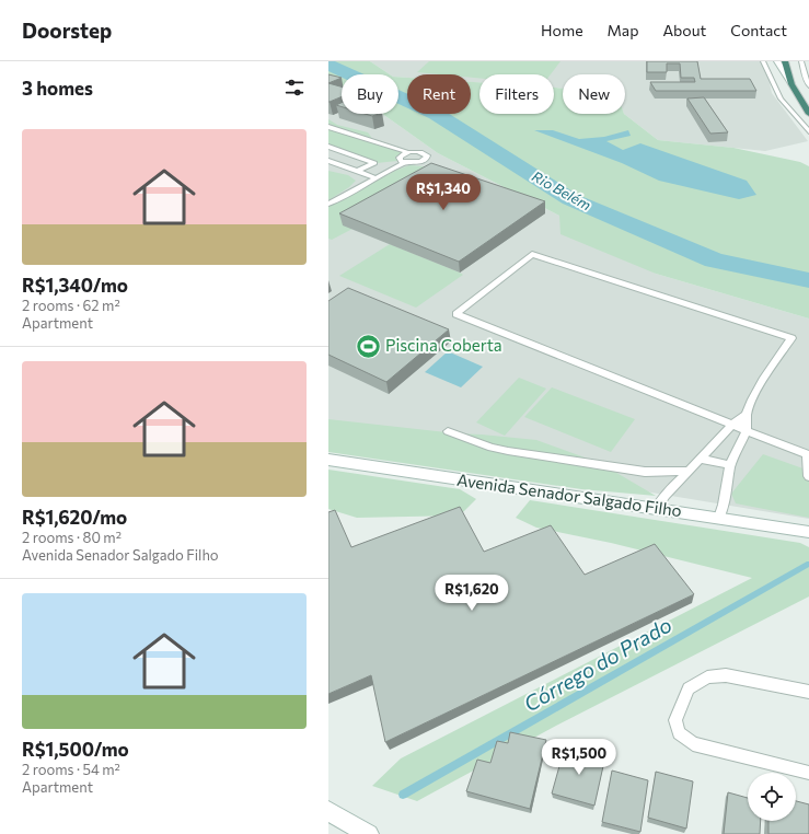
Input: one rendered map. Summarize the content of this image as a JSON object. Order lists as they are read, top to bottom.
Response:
{
  "streets": {
    "main road": ["Avenida Senador Salgado Filho"]
  },
  "water": ["Rio Belém", "Córrego do Prado"],
  "places": {
    "sports": ["Piscina Coberta"]
  },
  "page": {
    "header": "Doorstep",
    "nav": [
      "Home",
      "Map",
      "About",
      "Contact"
    ],
    "heading": "3 homes",
    "chip": [
      "Buy",
      "Rent",
      "Filters",
      "New"
    ],
    "list": [
      {
        "name": "R$1,340/mo",
        "note": "2 rooms · 62 m² · Apartment"
      },
      {
        "name": "R$1,620/mo",
        "note": "2 rooms · 80 m² · Avenida Senador Salgado Filho"
      },
      {
        "name": "R$1,500/mo",
        "note": "2 rooms · 54 m² · Apartment"
      }
    ],
    "price": ["R$1,340", "R$1,620", "R$1,500"]
  }
}
